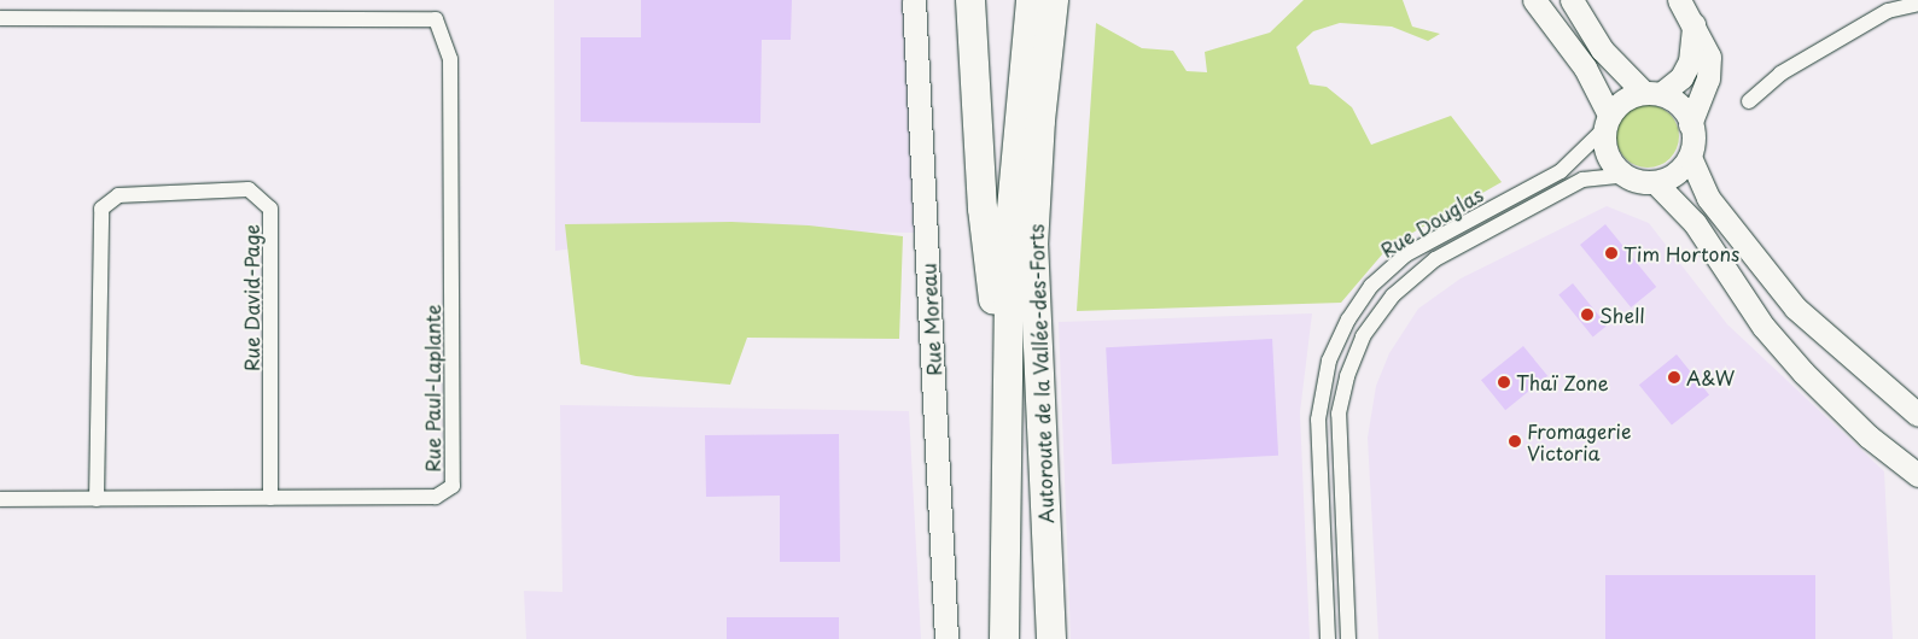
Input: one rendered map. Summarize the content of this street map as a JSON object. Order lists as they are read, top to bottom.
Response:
{
  "streets": {
    "highway": ["Autoroute de la Vallée-des-Forts"],
    "street": [
      "Rue Douglas",
      "Rue David-Page",
      "Rue Moreau",
      "Rue Paul-Laplante"
    ]
  },
  "crossings": [
    ["Rue David-Page", "Rue Paul-Laplante"]
  ],
  "places": [
    "Tim Hortons",
    "Shell",
    "A&W",
    "Thaï Zone",
    "Fromagerie Victoria"
  ]
}
